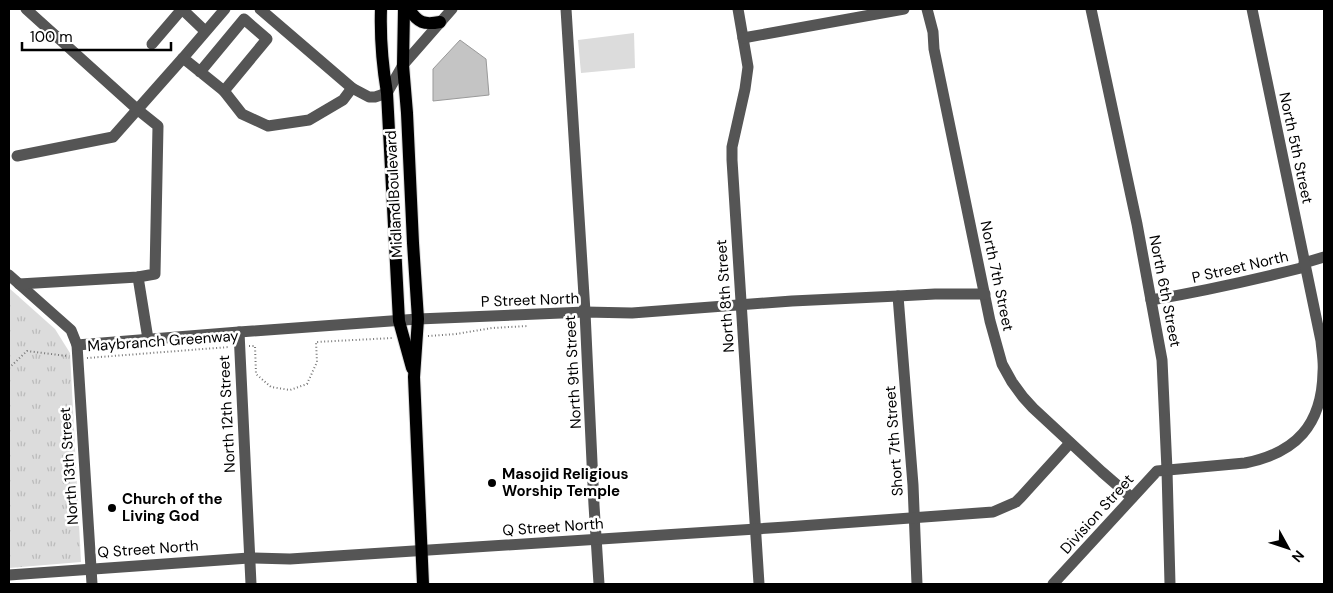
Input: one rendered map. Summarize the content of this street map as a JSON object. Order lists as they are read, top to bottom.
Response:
{
  "streets": {
    "main road": ["Midland Boulevard"],
    "street": [
      "North 5th Street",
      "P Street North",
      "North 7th Street",
      "North 6th Street",
      "North 8th Street",
      "North 9th Street",
      "North 12th Street",
      "Short 7th Street",
      "North 13th Street",
      "Division Street",
      "Q Street North"
    ],
    "path": ["Maybranch Greenway"]
  },
  "crossings": [
    ["North 5th Street", "P Street North"],
    ["North 5th Street", "North 6th Street"],
    ["North 5th Street", "Division Street"],
    ["Midland Boulevard", "P Street North"],
    ["Midland Boulevard", "Q Street North"],
    ["P Street North", "North 7th Street"],
    ["P Street North", "North 6th Street"],
    ["P Street North", "North 8th Street"],
    ["P Street North", "North 9th Street"],
    ["P Street North", "North 12th Street"],
    ["P Street North", "Short 7th Street"],
    ["P Street North", "North 13th Street"],
    ["North 7th Street", "Division Street"],
    ["North 7th Street", "Q Street North"],
    ["North 6th Street", "Division Street"],
    ["North 8th Street", "Q Street North"],
    ["Maybranch Greenway", "North 12th Street"],
    ["Maybranch Greenway", "North 13th Street"],
    ["North 9th Street", "Q Street North"],
    ["North 12th Street", "Q Street North"],
    ["Short 7th Street", "Q Street North"],
    ["North 13th Street", "Q Street North"]
  ],
  "places": ["Masojid Religious Worship Temple", "Church of the Living God"],
  "scale_bar": "100 m",
  "north": "bottom right"
}
